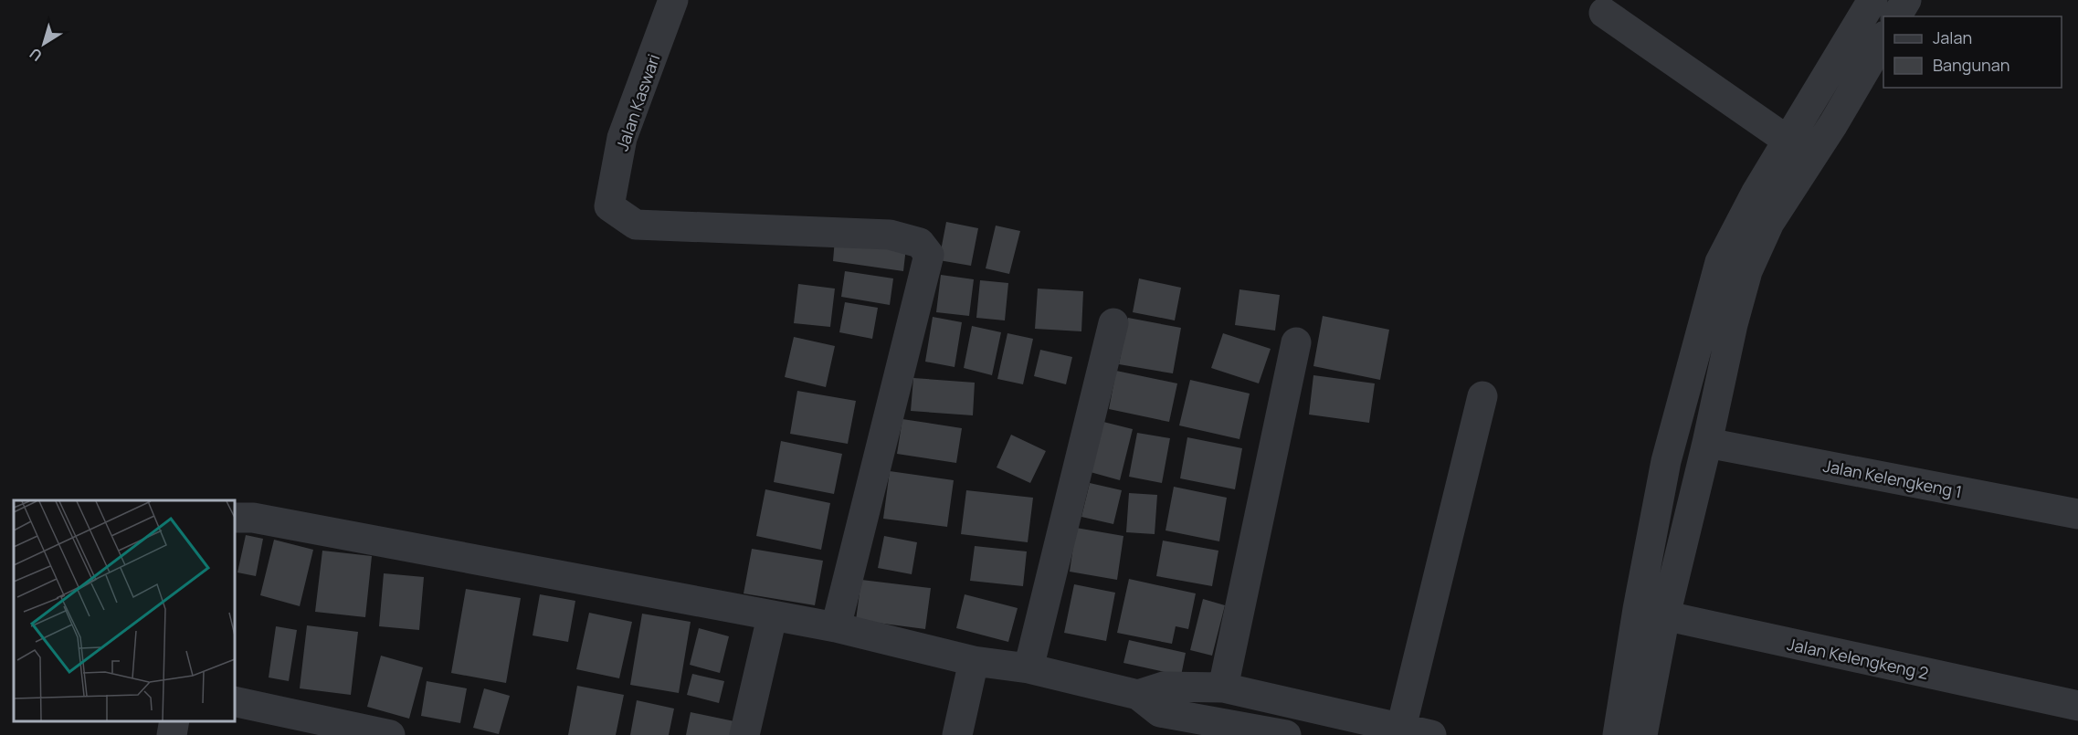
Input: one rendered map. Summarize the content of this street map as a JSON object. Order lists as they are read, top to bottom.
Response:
{
  "streets": {
    "street": ["Jalan Kaswari", "Jalan Kelengkeng 1", "Jalan Kelengkeng 2"]
  },
  "legend": ["Jalan", "Bangunan"],
  "north": "bottom left"
}
